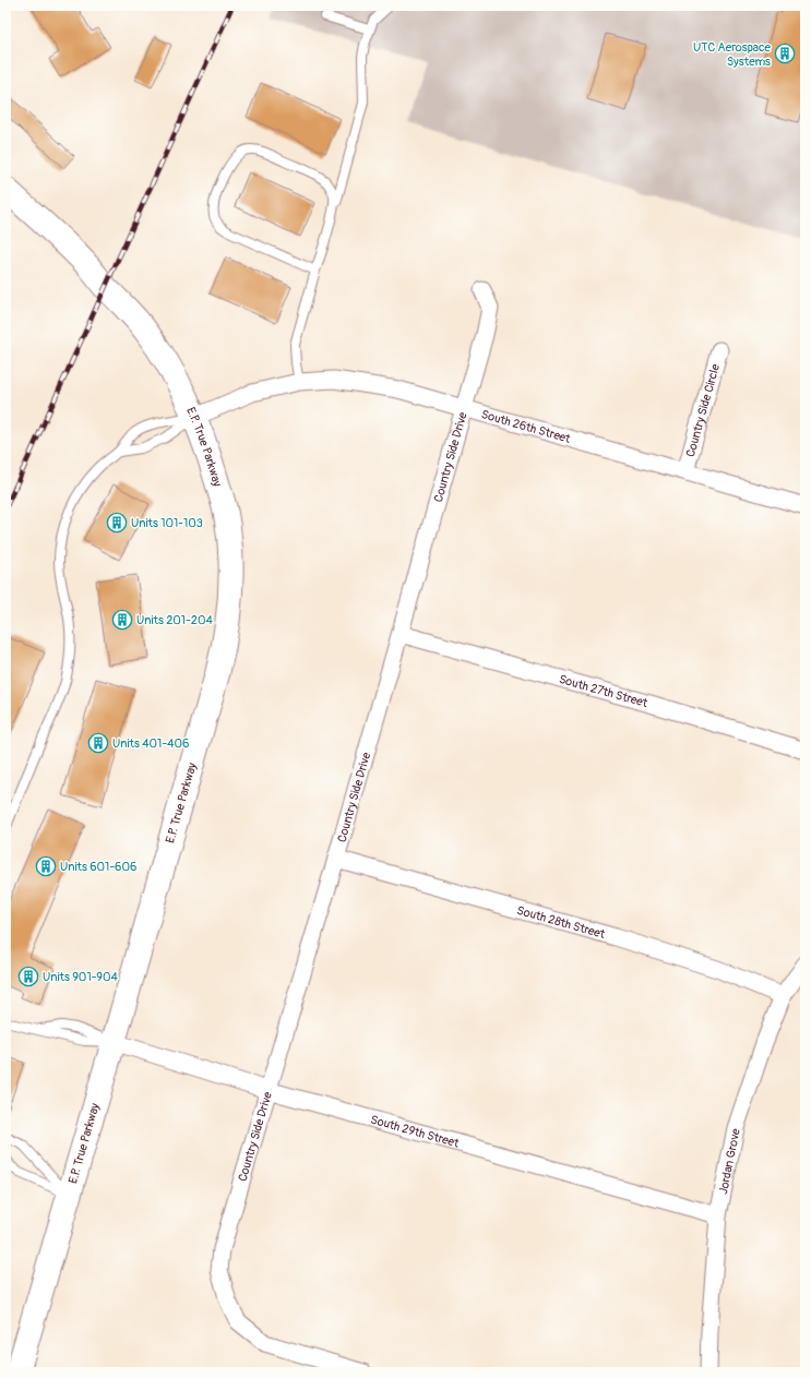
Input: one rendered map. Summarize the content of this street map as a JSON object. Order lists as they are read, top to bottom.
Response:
{
  "streets": {
    "main road": ["E.P. True Parkway"],
    "street": [
      "Country Side Circle",
      "South 26th Street",
      "Country Side Drive",
      "South 27th Street",
      "South 28th Street",
      "South 29th Street",
      "Jordan Grove"
    ]
  },
  "crossings": [
    ["Country Side Circle", "South 26th Street"],
    ["South 26th Street", "E.P. True Parkway"],
    ["South 26th Street", "Country Side Drive"],
    ["E.P. True Parkway", "South 29th Street"],
    ["Country Side Drive", "South 27th Street"],
    ["Country Side Drive", "South 28th Street"],
    ["Country Side Drive", "South 29th Street"],
    ["South 28th Street", "Jordan Grove"],
    ["South 29th Street", "Jordan Grove"]
  ],
  "places": {
    "building": [
      "UTC Aerospace Systems",
      "Units 101-103",
      "Units 201-204",
      "Units 401-406",
      "Units 601-606",
      "Units 901-904"
    ]
  }
}
